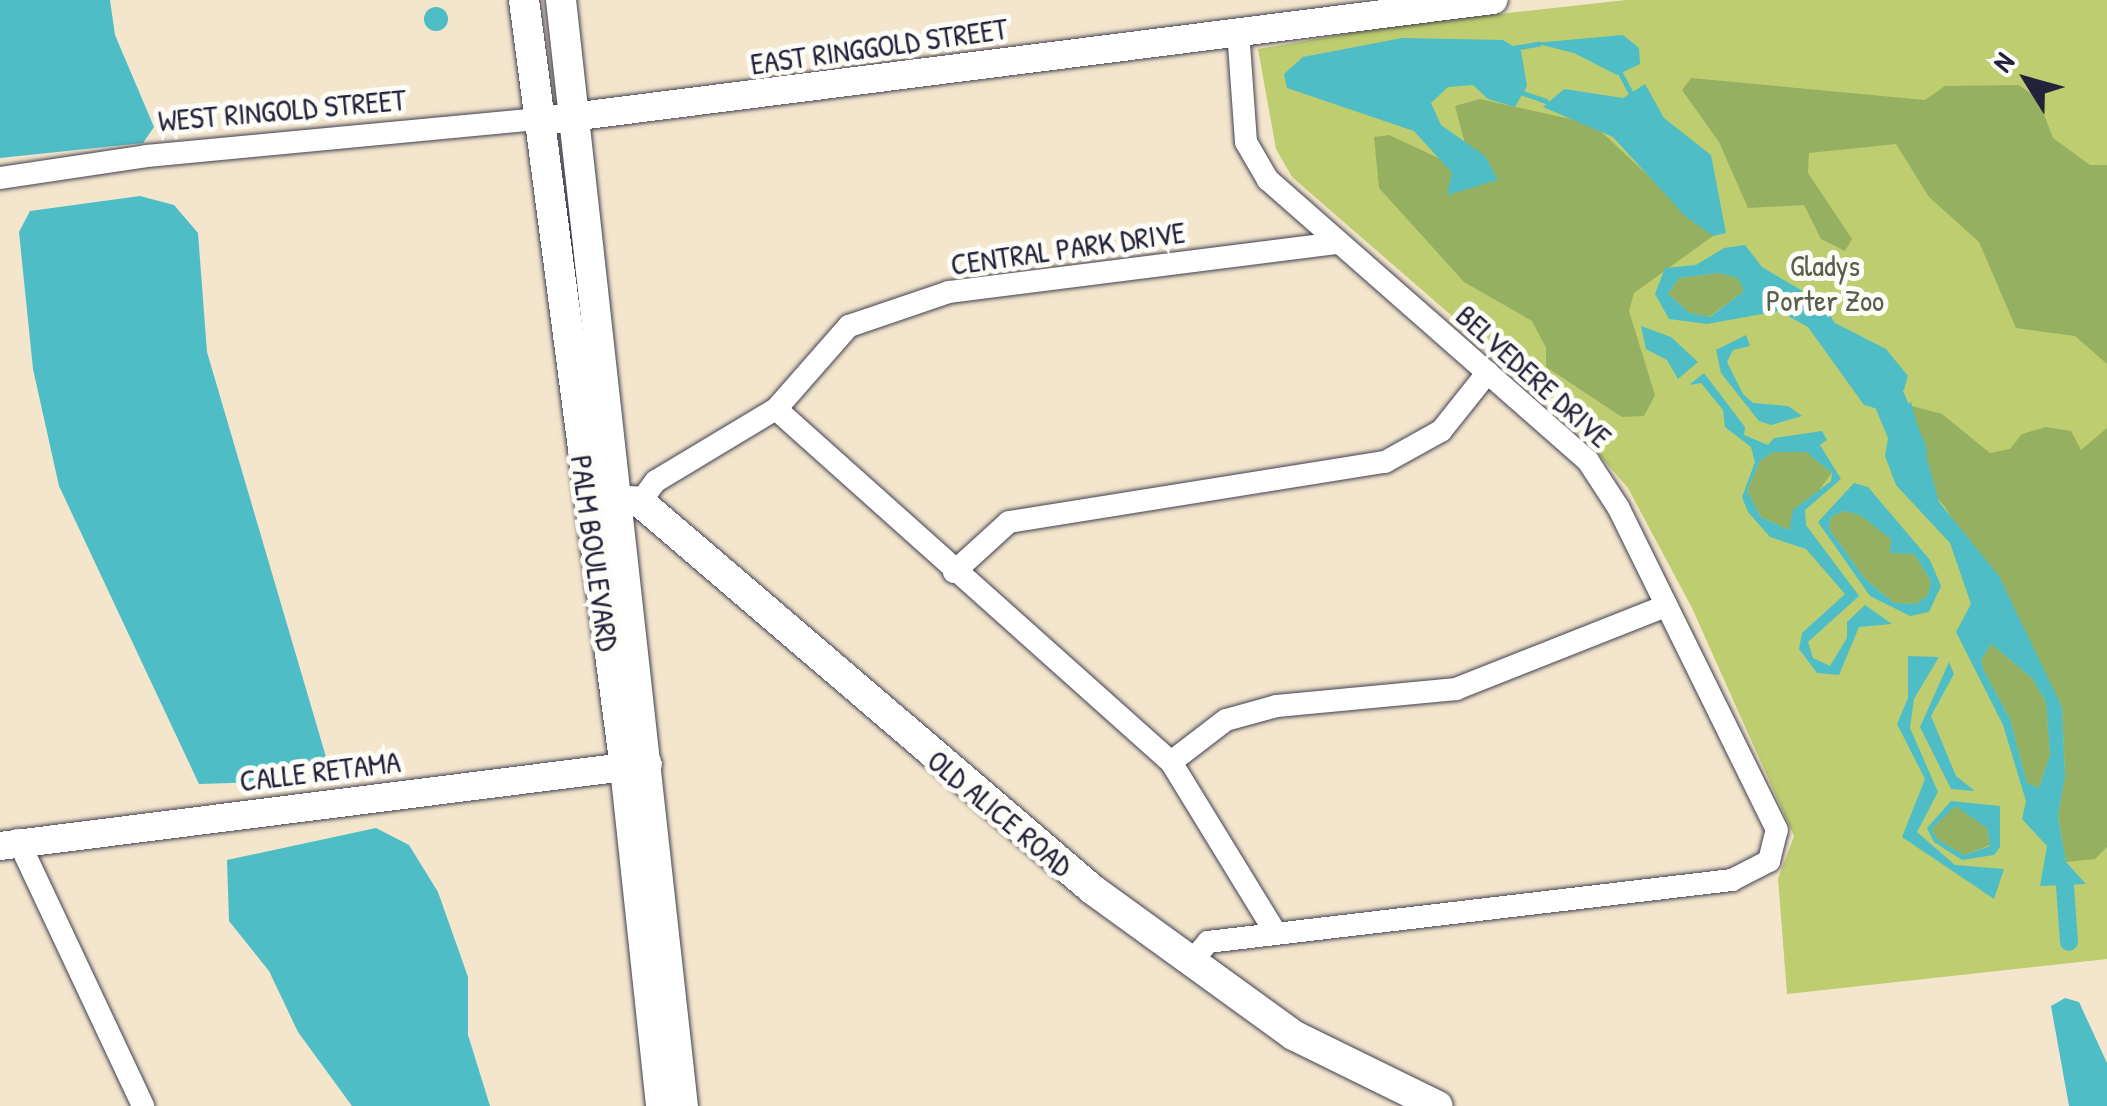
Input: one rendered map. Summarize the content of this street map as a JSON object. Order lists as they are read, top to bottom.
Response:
{
  "streets": {
    "main road": ["PALM BOULEVARD", "OLD ALICE ROAD"],
    "street": [
      "EAST RINGGOLD STREET",
      "WEST RINGOLD STREET",
      "CENTRAL PARK DRIVE",
      "BELVEDERE DRIVE",
      "CALLE RETAMA"
    ]
  },
  "crossings": [
    ["EAST RINGGOLD STREET", "WEST RINGOLD STREET"],
    ["EAST RINGGOLD STREET", "BELVEDERE DRIVE"],
    ["EAST RINGGOLD STREET", "PALM BOULEVARD"],
    ["WEST RINGOLD STREET", "PALM BOULEVARD"],
    ["CENTRAL PARK DRIVE", "BELVEDERE DRIVE"],
    ["CENTRAL PARK DRIVE", "PALM BOULEVARD"],
    ["CENTRAL PARK DRIVE", "OLD ALICE ROAD"],
    ["PALM BOULEVARD", "CALLE RETAMA"],
    ["PALM BOULEVARD", "OLD ALICE ROAD"]
  ],
  "parks": ["Gladys Porter Zoo"],
  "north": "top left"
}
